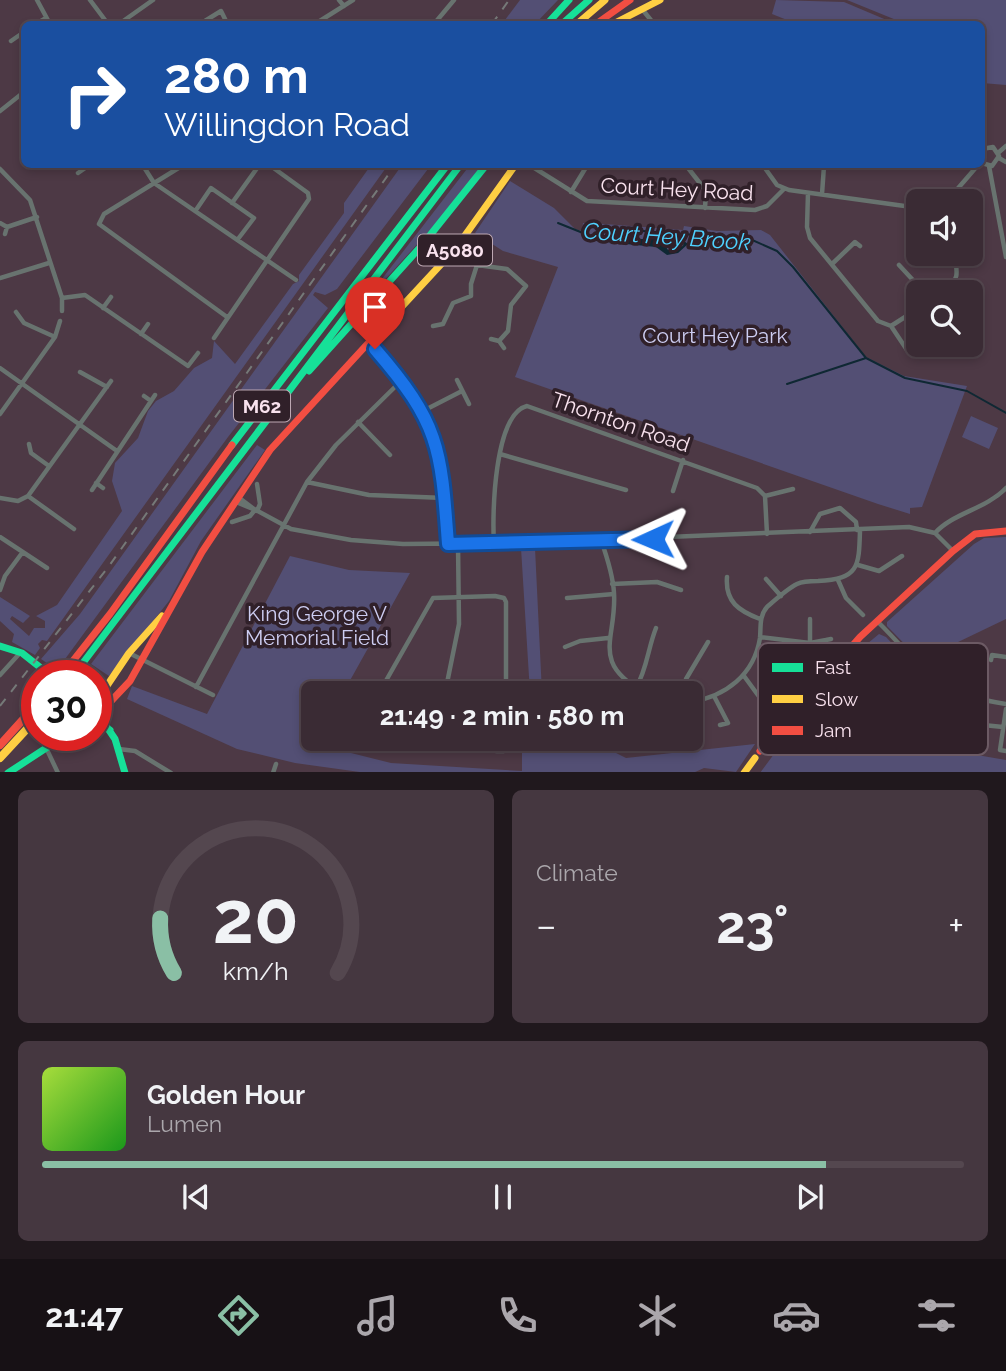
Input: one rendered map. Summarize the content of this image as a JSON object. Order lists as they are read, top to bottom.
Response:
{
  "streets": {
    "main road": ["A5080", "M62"],
    "street": ["Court Hey Road", "Thornton Road"]
  },
  "water": ["Court Hey Brook"],
  "parks": ["Court Hey Park", "King George V Memorial Field"],
  "legend": ["Fast", "Slow", "Jam"],
  "page": {
    "turn": ["280 m", "Willingdon Road"],
    "limit": "30",
    "trip": "21:49 · 2 min · 580 m",
    "tile": "Climate",
    "heat": ["−", "23°", "+"],
    "song": ["Golden Hour", "Lumen"],
    "tabs": "21:47",
    "gauge": ["20", "km/h"]
  }
}
